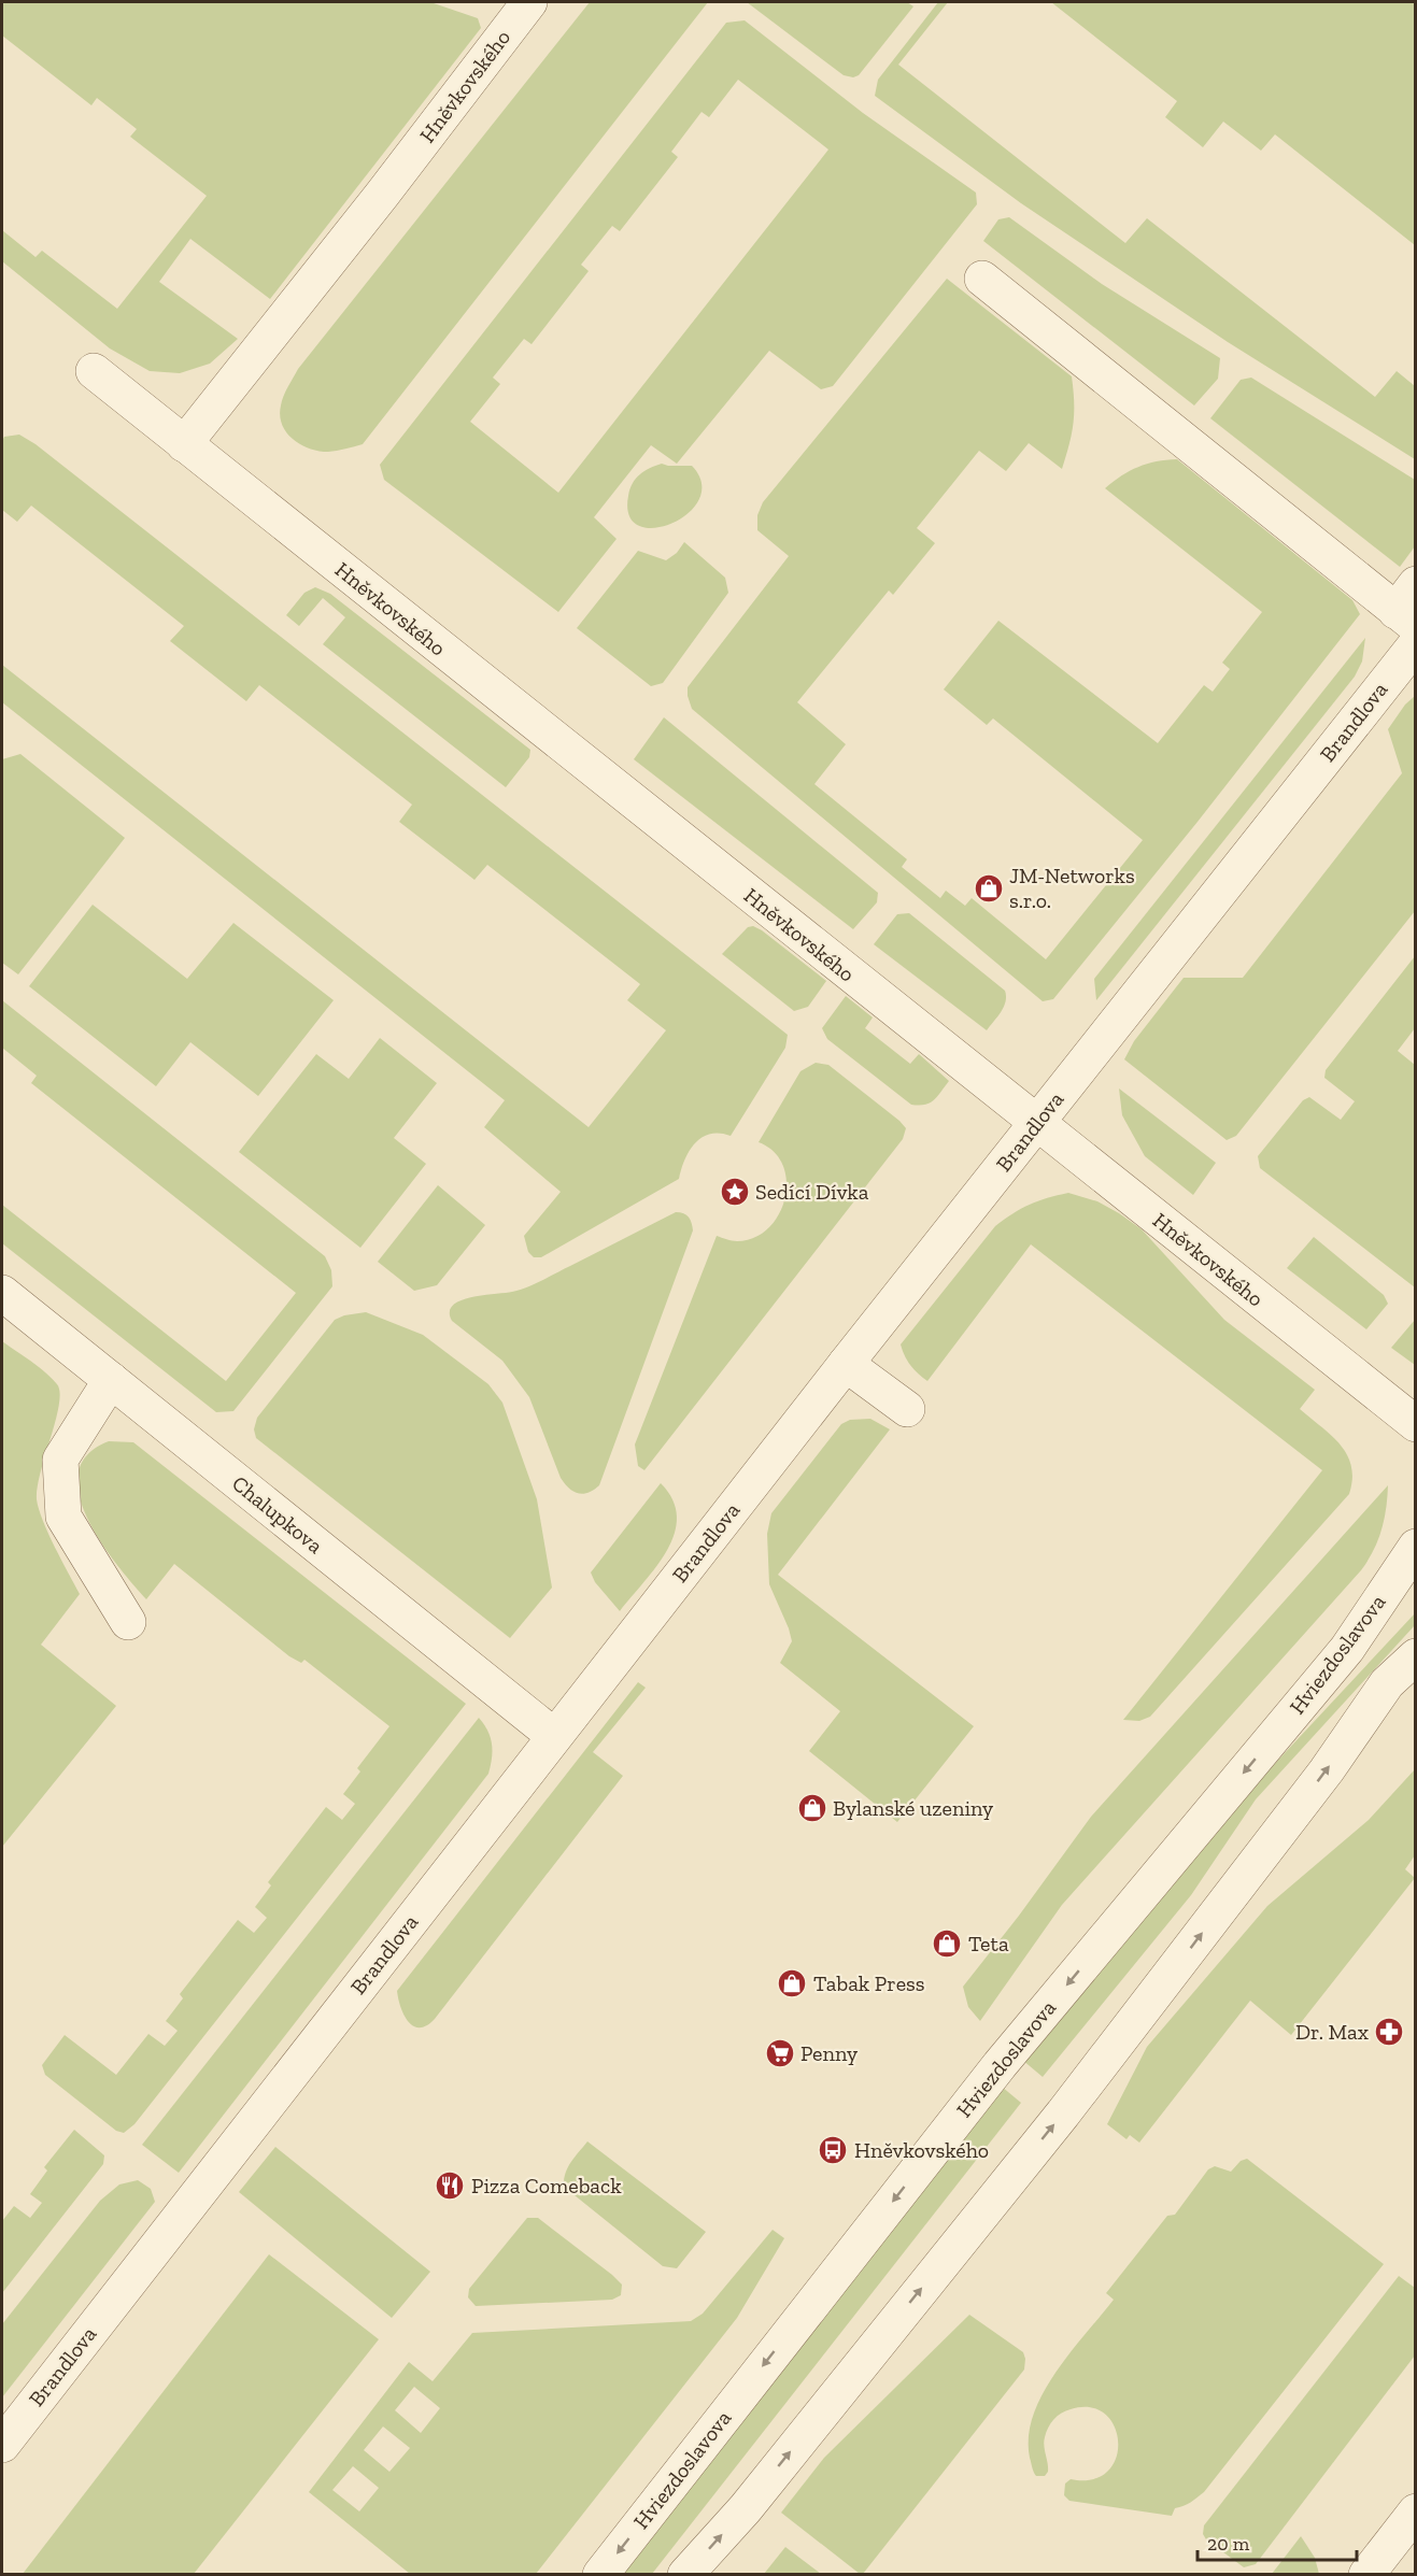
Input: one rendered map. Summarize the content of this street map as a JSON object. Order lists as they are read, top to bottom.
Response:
{
  "streets": {
    "street": [
      "Hněvkovského",
      "Brandlova",
      "Chalupkova",
      "Hviezdoslavova"
    ]
  },
  "crossings": [
    ["Hněvkovského", "Brandlova"],
    ["Brandlova", "Chalupkova"]
  ],
  "places": {
    "shop": [
      "JM-Networks s.r.o.",
      "Bylanské uzeniny",
      "Teta",
      "Tabak Press"
    ],
    "place": ["Sedící Dívka"],
    "pharmacy": ["Dr. Max"],
    "supermarket": ["Penny"],
    "bus stop": ["Hněvkovského"],
    "restaurant": ["Pizza Comeback"]
  },
  "scale_bar": "20 m"
}
